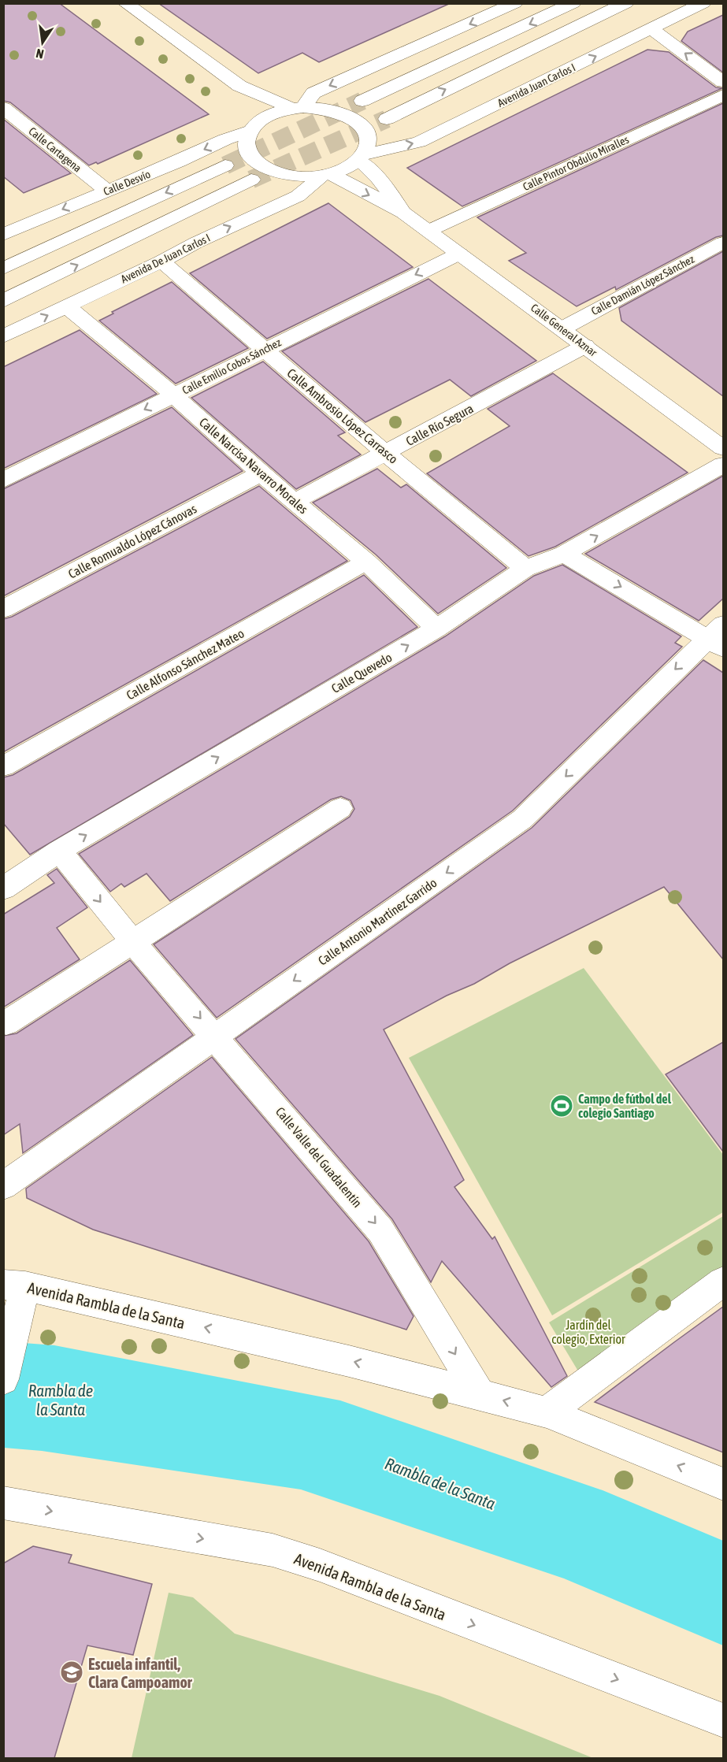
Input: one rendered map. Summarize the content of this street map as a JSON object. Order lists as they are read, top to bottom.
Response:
{
  "streets": {
    "street": [
      "Avenida Juan Carlos I",
      "Calle Cartagena",
      "Calle Pintor Obdulio Miralles",
      "Calle Desvío",
      "Avenida De Juan Carlos I",
      "Calle Damián López Sánchez",
      "Calle General Aznar",
      "Calle Emilio Cobos Sánchez",
      "Calle Ambrosio López Carrasco",
      "Calle Río Segura",
      "Calle Narcisa Navarro Morales",
      "Calle Romualdo López Cánovas",
      "Calle Alfonso Sánchez Mateo",
      "Calle Quevedo",
      "Calle Antonio Martínez Garrido",
      "Calle Valle del Guadalentín",
      "Avenida Rambla de la Santa"
    ]
  },
  "crossings": [
    ["Avenida Juan Carlos I", "Calle Desvío"],
    ["Avenida Juan Carlos I", "Avenida De Juan Carlos I"],
    ["Avenida Juan Carlos I", "Calle General Aznar"],
    ["Calle Cartagena", "Calle Desvío"],
    ["Calle Pintor Obdulio Miralles", "Calle General Aznar"],
    ["Calle Desvío", "Avenida De Juan Carlos I"],
    ["Calle Desvío", "Calle General Aznar"],
    ["Avenida De Juan Carlos I", "Calle General Aznar"],
    ["Avenida De Juan Carlos I", "Calle Ambrosio López Carrasco"],
    ["Avenida De Juan Carlos I", "Calle Narcisa Navarro Morales"],
    ["Calle Damián López Sánchez", "Calle General Aznar"],
    ["Calle General Aznar", "Calle Emilio Cobos Sánchez"],
    ["Calle General Aznar", "Calle Río Segura"],
    ["Calle Emilio Cobos Sánchez", "Calle Ambrosio López Carrasco"],
    ["Calle Emilio Cobos Sánchez", "Calle Narcisa Navarro Morales"],
    ["Calle Ambrosio López Carrasco", "Calle Río Segura"],
    ["Calle Ambrosio López Carrasco", "Calle Quevedo"],
    ["Calle Río Segura", "Calle Narcisa Navarro Morales"],
    ["Calle Narcisa Navarro Morales", "Calle Romualdo López Cánovas"],
    ["Calle Narcisa Navarro Morales", "Calle Alfonso Sánchez Mateo"],
    ["Calle Narcisa Navarro Morales", "Calle Quevedo"],
    ["Calle Quevedo", "Calle Valle del Guadalentín"],
    ["Calle Antonio Martínez Garrido", "Calle Valle del Guadalentín"],
    ["Calle Valle del Guadalentín", "Avenida Rambla de la Santa"]
  ],
  "one_way": ["Calle Valle del Guadalentín"],
  "water": ["Rambla de la Santa"],
  "parks": ["Jardín del colegio, Exterior"],
  "places": {
    "sports": ["Campo de fútbol del colegio Santiago"],
    "school or university": ["Escuela infantil, Clara Campoamor"]
  },
  "north": "bottom"
}
